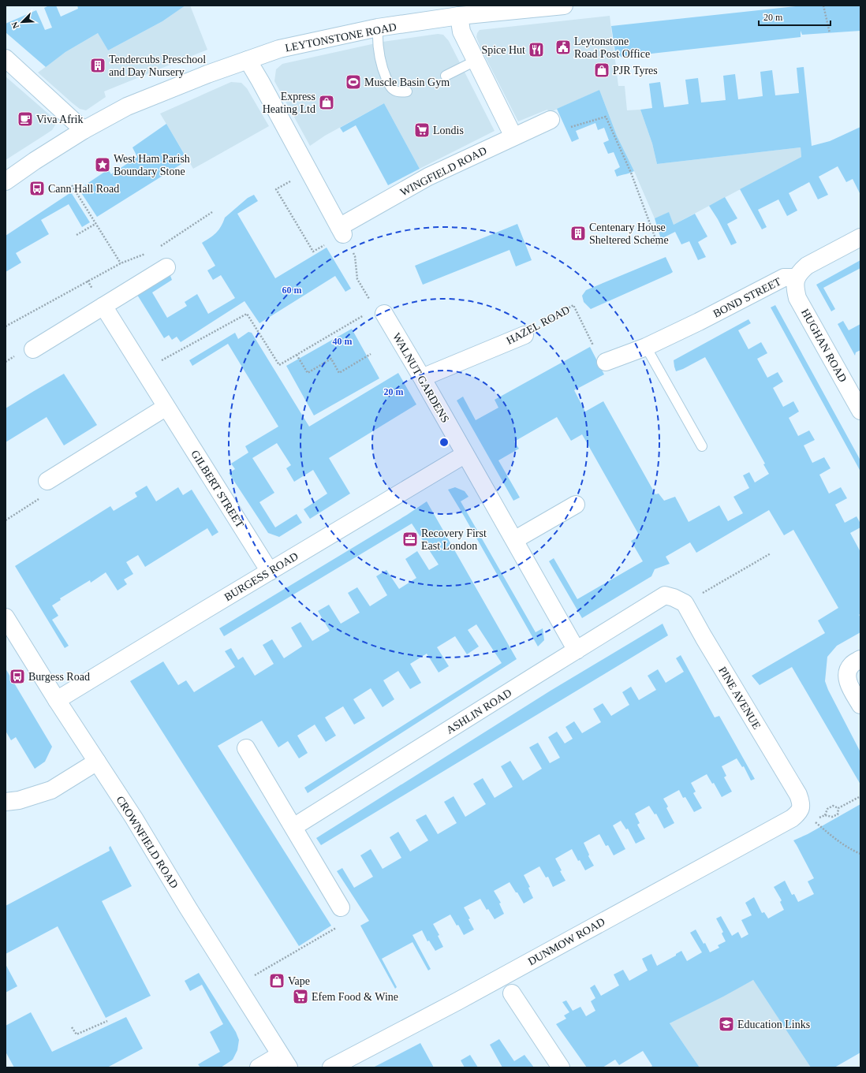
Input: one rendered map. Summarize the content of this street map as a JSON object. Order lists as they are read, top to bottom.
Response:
{
  "streets": {
    "street": [
      "LEYTONSTONE ROAD",
      "WINGFIELD ROAD",
      "BOND STREET",
      "HAZEL ROAD",
      "HUGHAN ROAD",
      "WALNUT GARDENS",
      "GILBERT STREET",
      "BURGESS ROAD",
      "PINE AVENUE",
      "ASHLIN ROAD",
      "CROWNFIELD ROAD",
      "DUNMOW ROAD"
    ]
  },
  "crossings": [
    ["BOND STREET", "HAZEL ROAD"],
    ["BOND STREET", "HUGHAN ROAD"],
    ["HAZEL ROAD", "WALNUT GARDENS"],
    ["WALNUT GARDENS", "BURGESS ROAD"],
    ["WALNUT GARDENS", "ASHLIN ROAD"],
    ["GILBERT STREET", "BURGESS ROAD"],
    ["BURGESS ROAD", "CROWNFIELD ROAD"],
    ["PINE AVENUE", "ASHLIN ROAD"],
    ["PINE AVENUE", "DUNMOW ROAD"]
  ],
  "places": {
    "public building": ["Leytonstone Road Post Office"],
    "restaurant": ["Spice Hut"],
    "building": ["Tendercubs Preschool and Day Nursery", "Centenary House Sheltered Scheme"],
    "shop": ["PJR Tyres", "Express Heating Ltd", "Vape"],
    "sports": ["Muscle Basin Gym"],
    "cafe": ["Viva Afrik"],
    "supermarket": ["Londis", "Efem Food & Wine"],
    "place": ["West Ham Parish Boundary Stone"],
    "bus stop": ["Cann Hall Road", "Burgess Road"],
    "office": ["Recovery First East London"],
    "school or university": ["Education Links"]
  },
  "scale_bar": "20 m",
  "north": "bottom left",
  "rings": ["60 m", "40 m", "20 m"]
}
